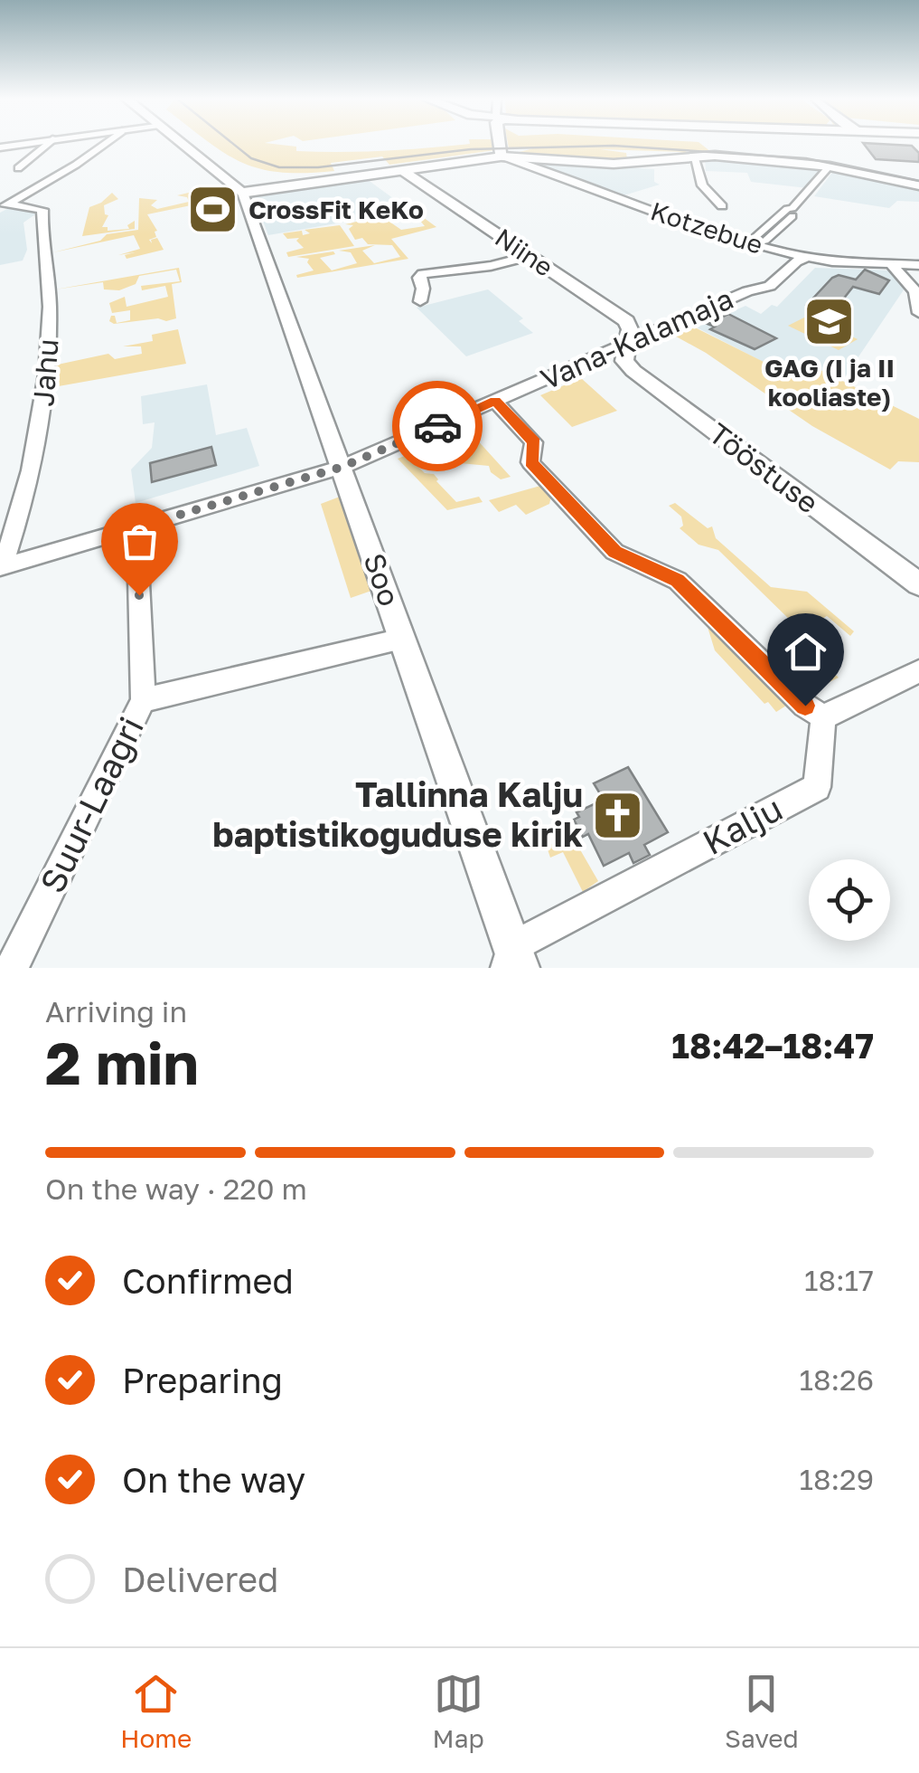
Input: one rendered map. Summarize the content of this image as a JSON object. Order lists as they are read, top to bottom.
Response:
{
  "streets": {
    "street": [
      "Kotzebue",
      "Niine",
      "Vana-Kalamaja",
      "Jahu",
      "Tööstuse",
      "Soo",
      "Suur-Laagri",
      "Kalju"
    ]
  },
  "crossings": [
    ["Kotzebue", "Vana-Kalamaja"],
    ["Niine", "Vana-Kalamaja"],
    ["Niine", "Tööstuse"],
    ["Vana-Kalamaja", "Jahu"],
    ["Vana-Kalamaja", "Tööstuse"],
    ["Vana-Kalamaja", "Soo"],
    ["Vana-Kalamaja", "Suur-Laagri"],
    ["Soo", "Kalju"]
  ],
  "places": {
    "sports": ["CrossFit KeKo"],
    "school or university": ["GAG (I ja II kooliaste)"],
    "church": ["Tallinna Kalju baptistikoguduse kirik"]
  },
  "page": {
    "heading": ["2 min", "Arriving in", "18:42–18:47"],
    "bar": "On the way · 220 m",
    "list": [
      ["Confirmed", "18:17"],
      ["Preparing", "18:26"],
      ["On the way", "18:29"],
      "Delivered"
    ],
    "tabs": ["Home", "Map", "Saved"]
  }
}
